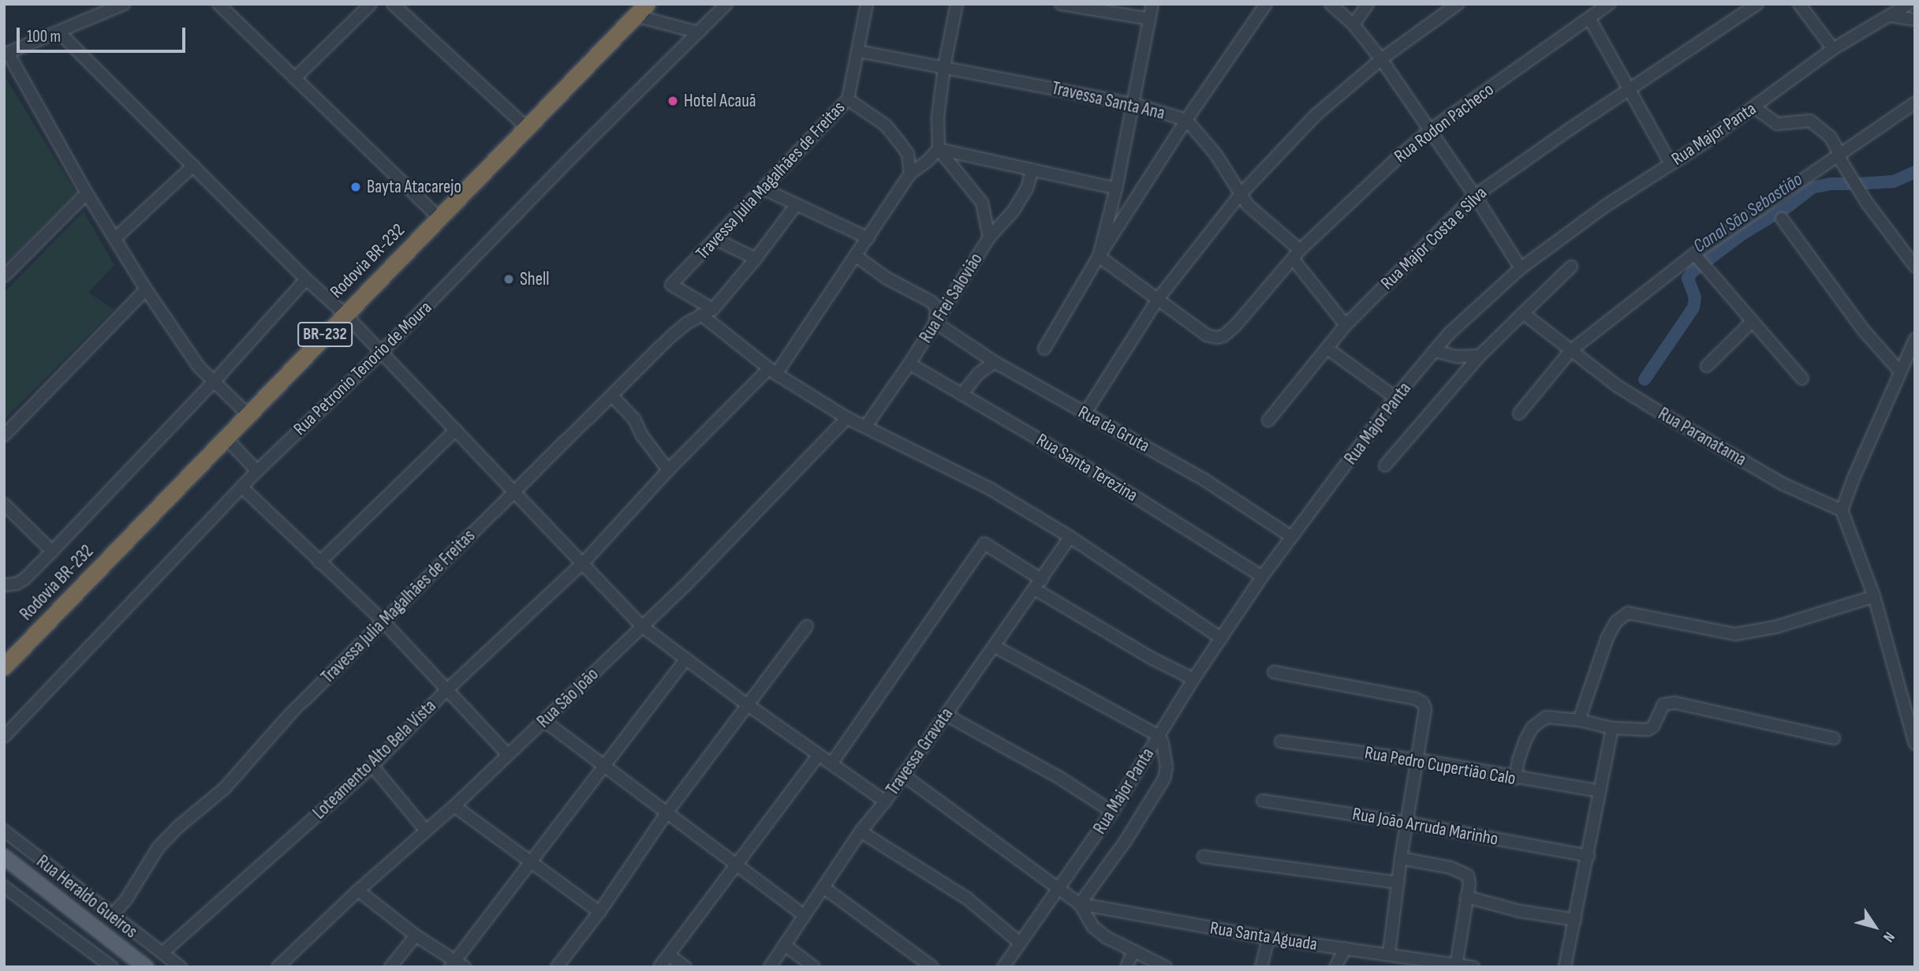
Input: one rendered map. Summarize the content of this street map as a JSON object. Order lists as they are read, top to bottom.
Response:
{
  "streets": {
    "highway": ["Rodovia BR-232", "BR-232"],
    "main road": ["Rua Heraldo Gueiros"],
    "street": [
      "Travessa Santa Ana",
      "Rua Rodon Pacheco",
      "Rua Major Panta",
      "Travessa Julia Magalhães de Freitas",
      "Rua Major Costa e Silva",
      "Rua Frei Salovião",
      "Rua Petronio Tenorio de Moura",
      "Rua da Gruta",
      "Rua Paranatama",
      "Rua Santa Terezina",
      "Rua São João",
      "Travessa Gravata",
      "Loteamento Alto Bela Vista",
      "Rua Pedro Cupertião Calo",
      "Rua João Arruda Marinho",
      "Rua Santa Aguada"
    ]
  },
  "crossings": [
    ["Travessa Santa Ana", "Rua Rodon Pacheco"],
    ["Travessa Santa Ana", "Travessa Julia Magalhães de Freitas"],
    ["Travessa Santa Ana", "Rua Major Costa e Silva"],
    ["Rua Major Panta", "Rua da Gruta"],
    ["Rua Major Panta", "Rua Santa Terezina"],
    ["Rua Frei Salovião", "Rua da Gruta"],
    ["Rua Frei Salovião", "Rua Santa Terezina"]
  ],
  "water": ["Canal São Sebastião"],
  "places": ["Hotel Acauã", "Bayta Atacarejo", "Shell"],
  "scale_bar": "100 m",
  "north": "bottom right"
}
